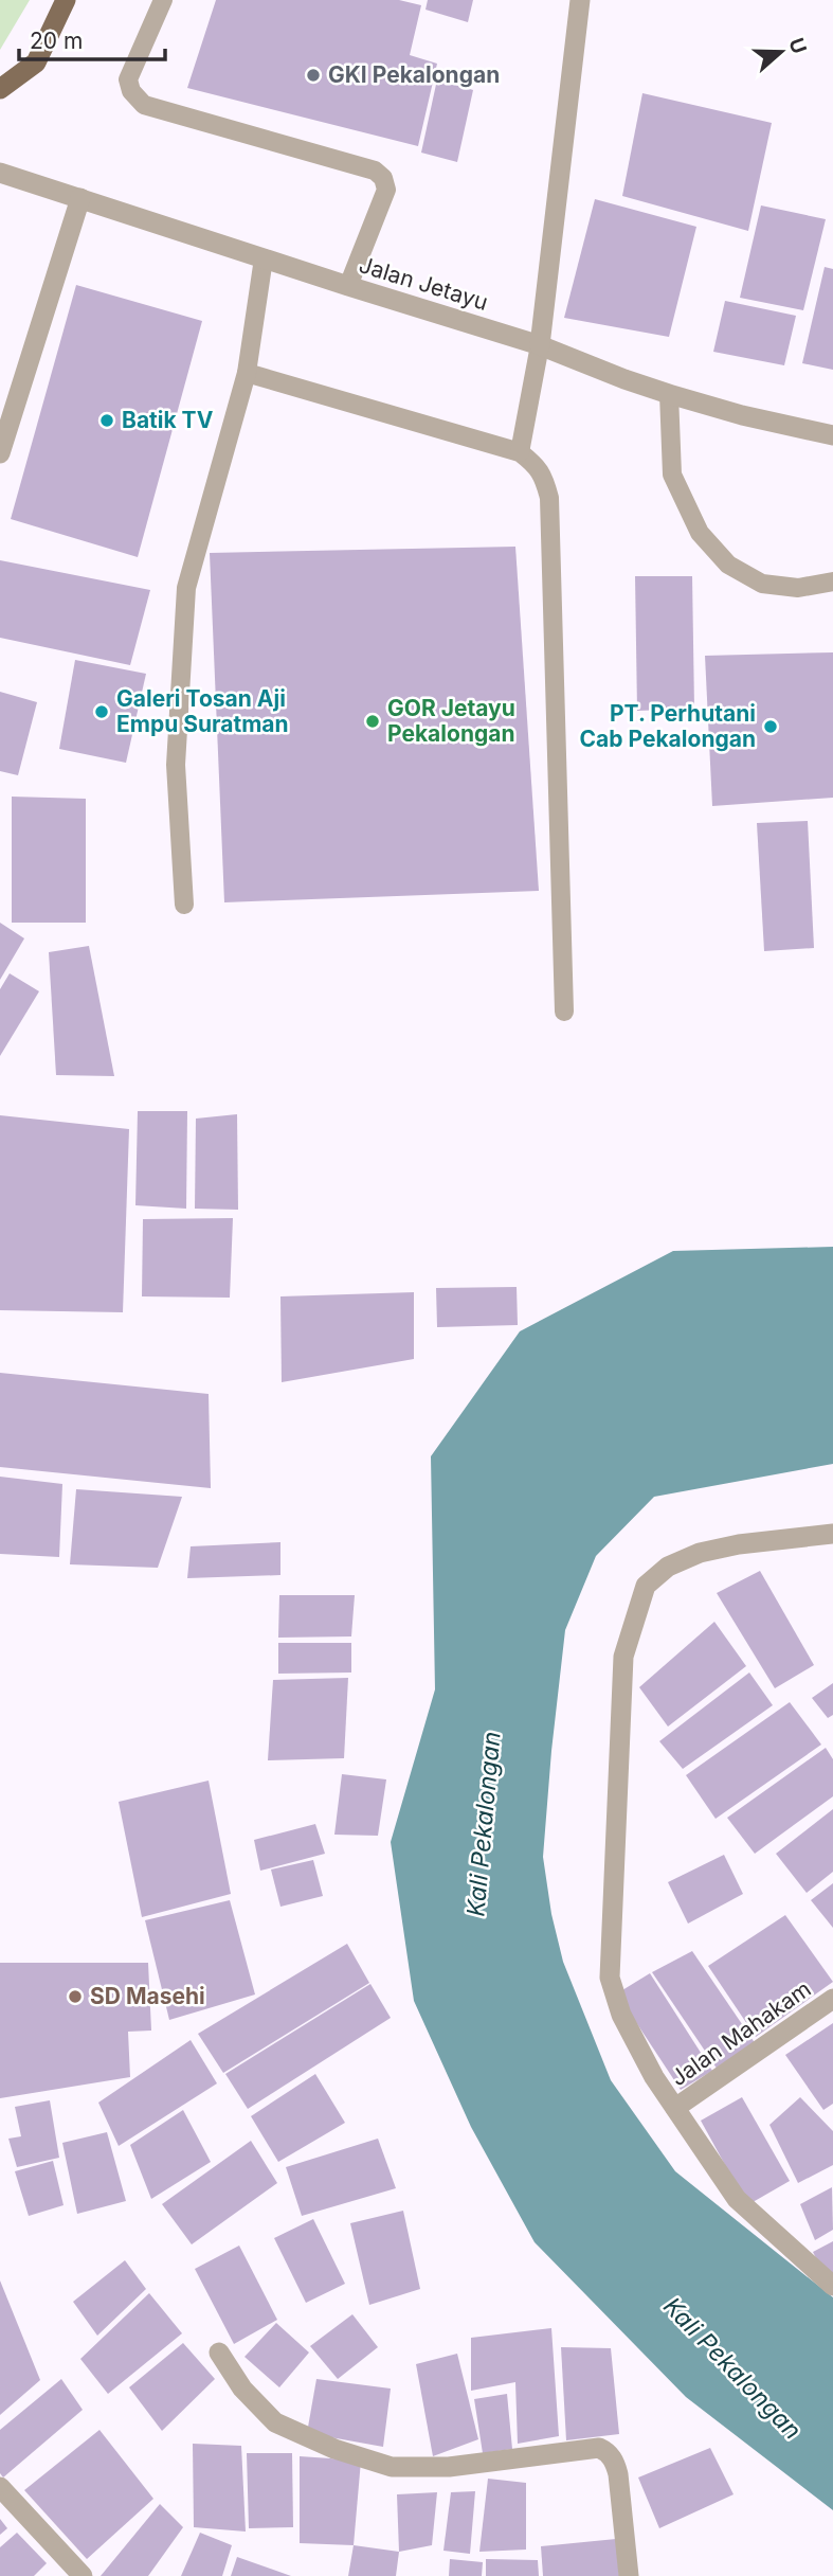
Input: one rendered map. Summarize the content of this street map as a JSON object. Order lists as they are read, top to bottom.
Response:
{
  "streets": {
    "street": ["Jalan Jetayu", "Jalan Mahakam"]
  },
  "water": ["Kali Pekalongan"],
  "places": [
    "GKI Pekalongan",
    "Batik TV",
    "Galeri Tosan Aji Empu Suratman",
    "GOR Jetayu Pekalongan",
    "PT. Perhutani Cab Pekalongan",
    "SD Masehi"
  ],
  "scale_bar": "20 m",
  "north": "right"
}
